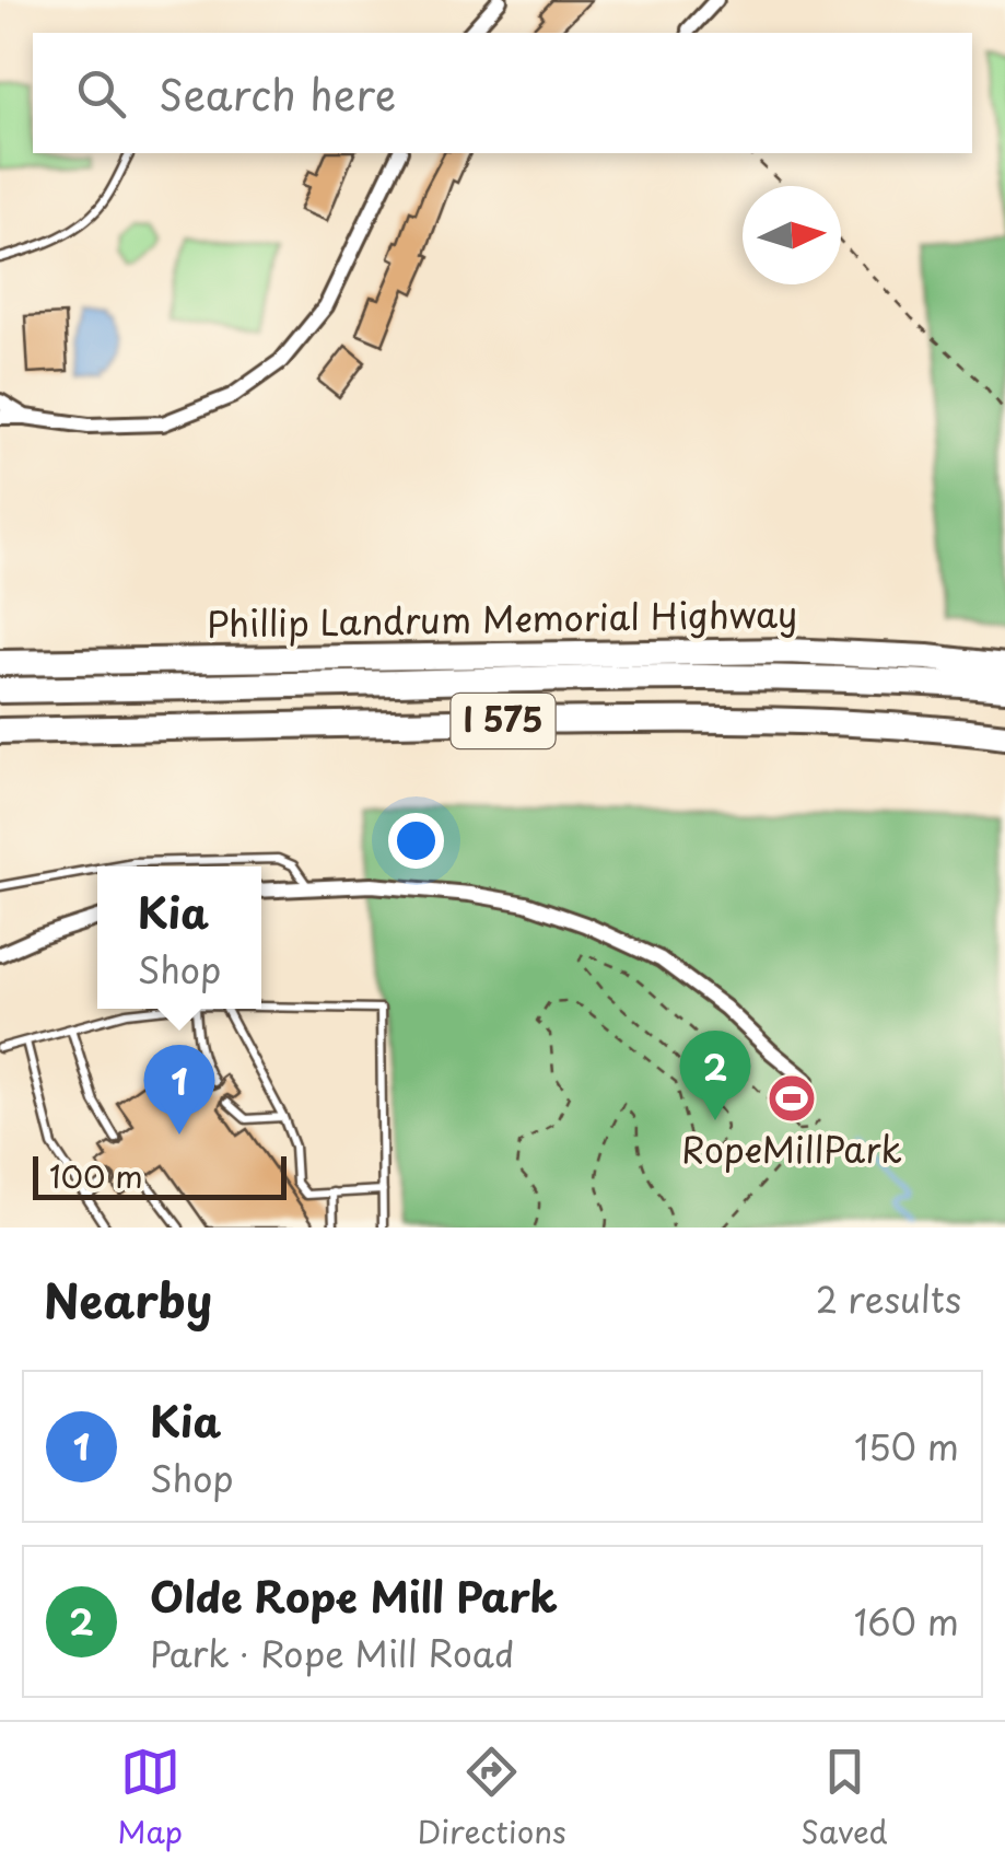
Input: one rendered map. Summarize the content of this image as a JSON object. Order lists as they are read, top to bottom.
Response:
{
  "streets": {
    "highway": ["Phillip Landrum Memorial Highway", "I 575"]
  },
  "places": {
    "sports": ["RopeMillPark"]
  },
  "scale_bar": "100 m",
  "north": "right",
  "page": {
    "search": "Search here",
    "popup": ["Kia", "Shop"],
    "pins": ["2", "1"],
    "scale": "100 m",
    "heading": ["Nearby", "2 results"],
    "list": [
      {
        "mark": "1",
        "name": "Kia",
        "note": "Shop",
        "value": "150 m"
      },
      {
        "mark": "2",
        "name": "Olde Rope Mill Park",
        "note": "Park · Rope Mill Road",
        "value": "160 m"
      }
    ],
    "nav": ["Map", "Directions", "Saved"]
  }
}
